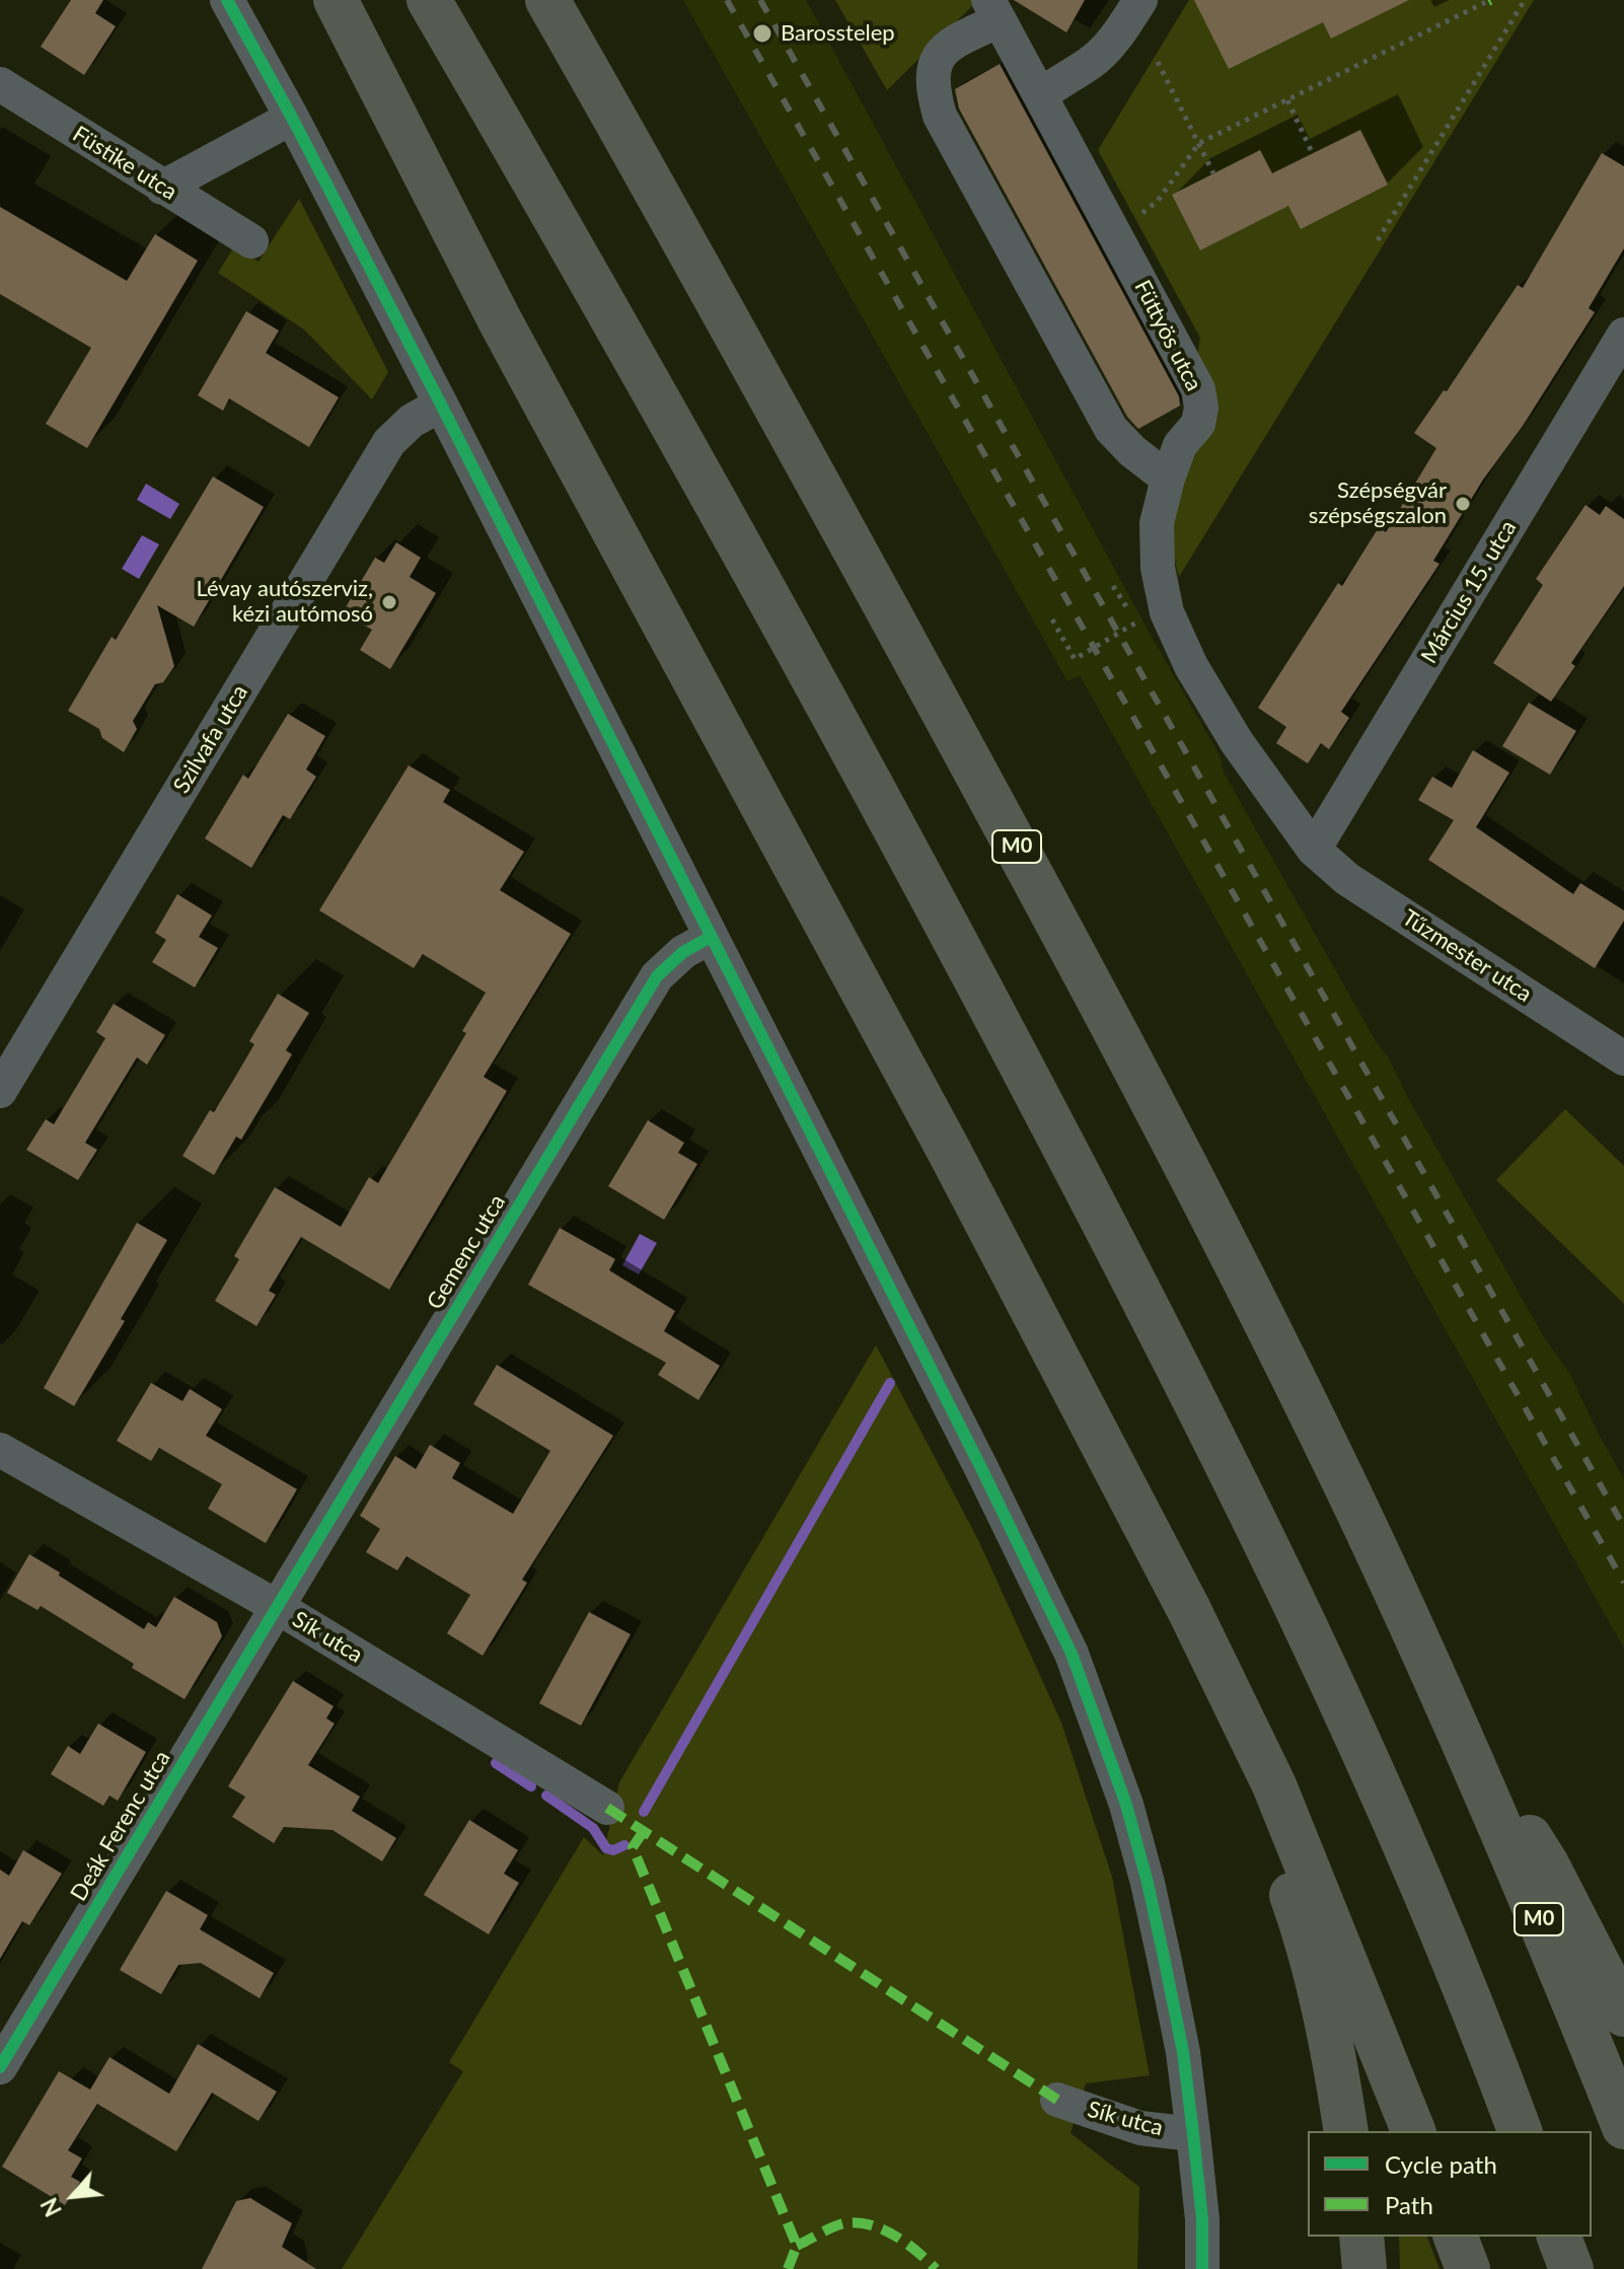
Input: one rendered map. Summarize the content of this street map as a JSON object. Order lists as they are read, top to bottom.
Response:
{
  "streets": {
    "highway": ["M0"],
    "street": [
      "Füstike utca",
      "Füttyös utca",
      "Március 15. utca",
      "Szilvafa utca",
      "Tűzmester utca",
      "Gemenc utca",
      "Sík utca",
      "Deák Ferenc utca"
    ]
  },
  "crossings": [
    ["Füttyös utca", "Március 15. utca"],
    ["Füttyös utca", "Tűzmester utca"],
    ["Március 15. utca", "Tűzmester utca"],
    ["Gemenc utca", "Sík utca"],
    ["Gemenc utca", "Deák Ferenc utca"],
    ["Sík utca", "Deák Ferenc utca"]
  ],
  "places": ["Barosstelep", "Szépségvár szépségszalon", "Lévay autószerviz, kézi autómosó"],
  "legend": ["Cycle path", "Path"],
  "north": "bottom left"
}
